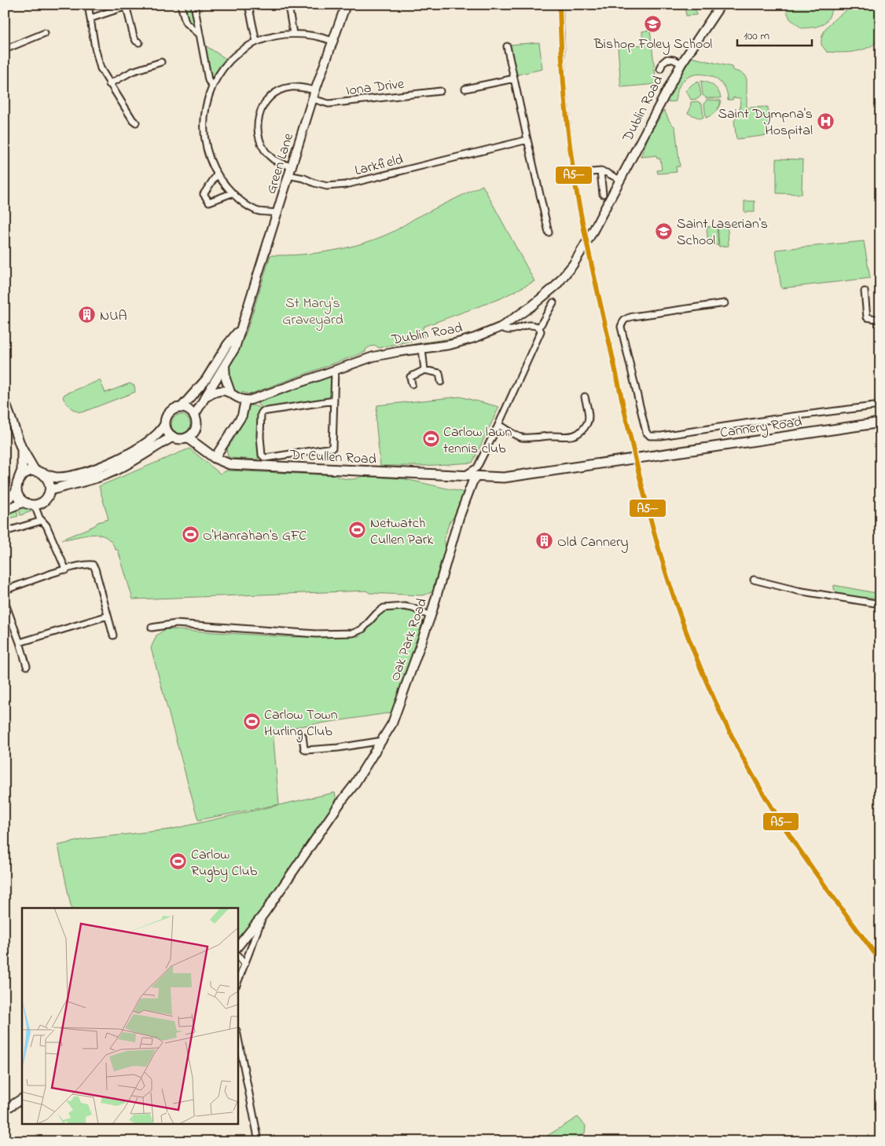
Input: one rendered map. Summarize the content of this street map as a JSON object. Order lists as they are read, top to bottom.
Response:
{
  "streets": {
    "main road": [
      "Dublin Road",
      "Green Lane",
      "Cannery Road",
      "Dr Cullen Road",
      "Oak Park Road"
    ],
    "street": ["Iona Drive", "Larkfield"]
  },
  "crossings": [
    ["Iona Drive", "Green Lane"],
    ["Green Lane", "Larkfield"],
    ["Cannery Road", "Dr Cullen Road"],
    ["Cannery Road", "Oak Park Road"],
    ["Dr Cullen Road", "Oak Park Road"]
  ],
  "parks": ["St Mary's Graveyard"],
  "places": {
    "school or university": ["Bishop Foley School", "Saint Laserian's School"],
    "hospital": ["Saint Dympna's Hospital"],
    "building": ["NUA", "Old Cannery"],
    "sports": [
      "Carlow lawn tennis club",
      "Netwatch Cullen Park",
      "O'Hanrahan's GFC",
      "Carlow Town Hurling Club",
      "Carlow Rugby Club"
    ]
  },
  "lines": ["transit line A5--"],
  "scale_bar": "100 m"
}
